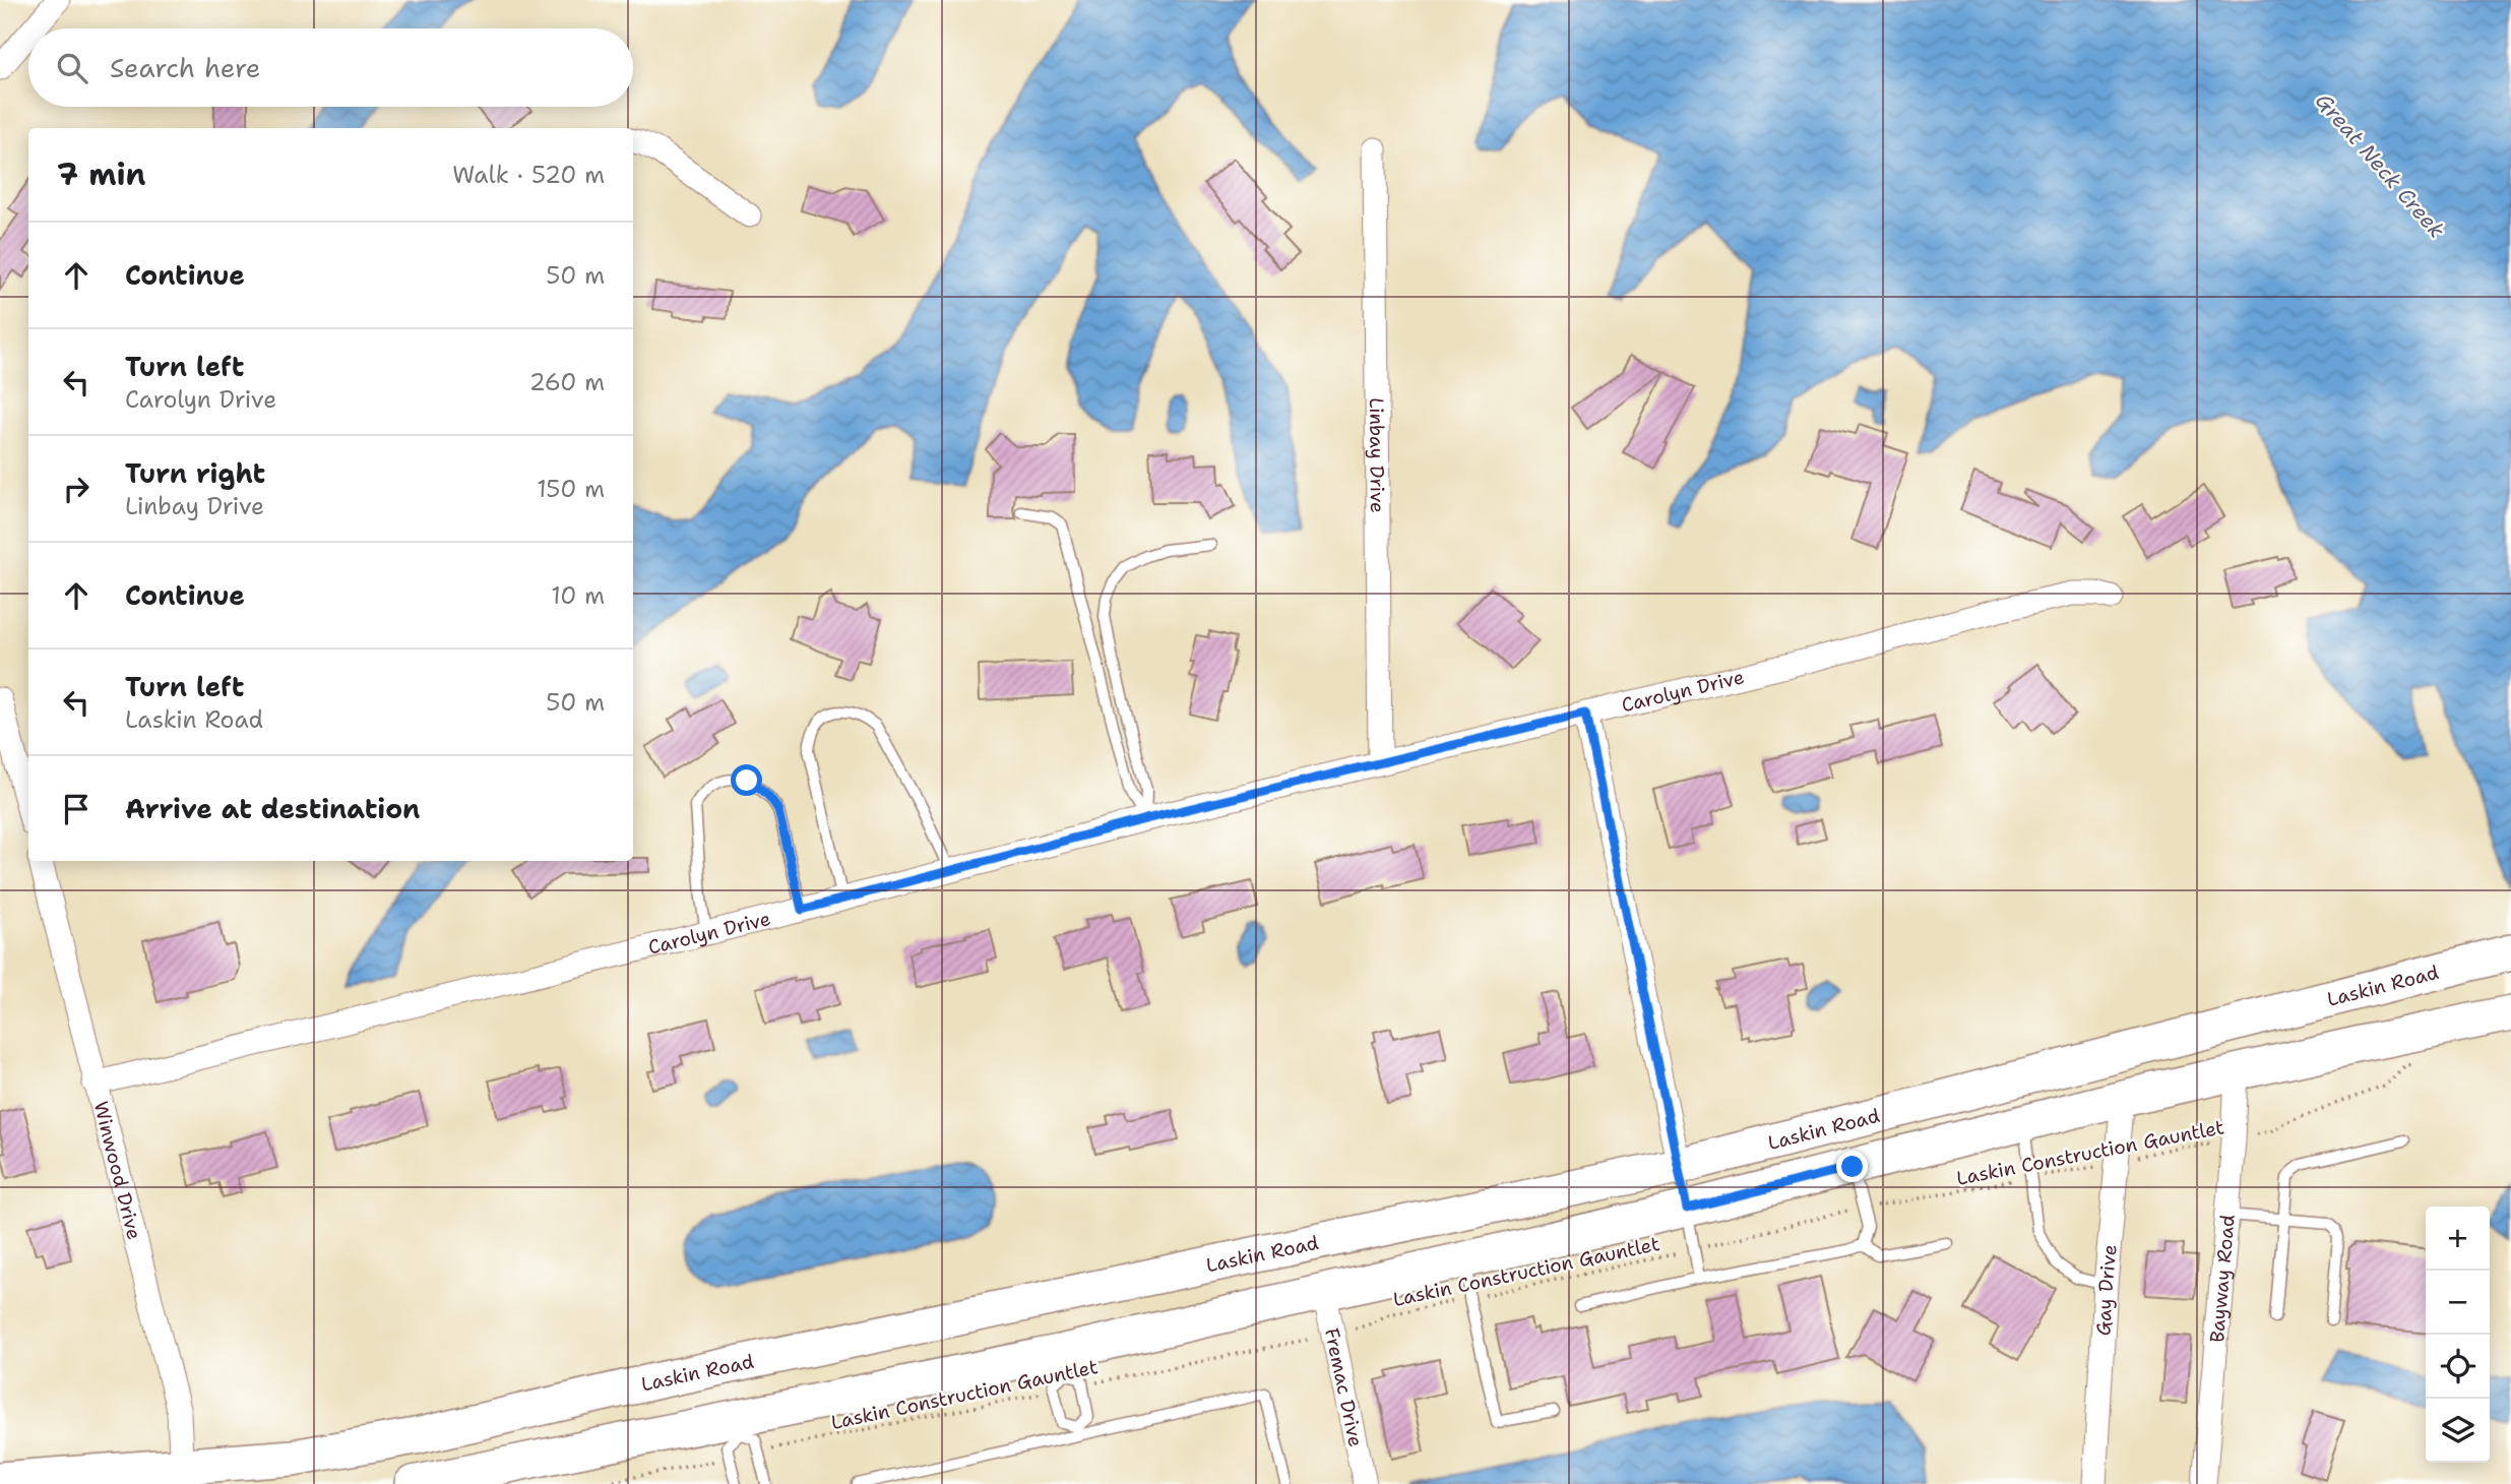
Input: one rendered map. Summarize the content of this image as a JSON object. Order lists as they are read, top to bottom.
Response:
{
  "streets": {
    "main road": ["Laskin Road"],
    "street": [
      "Linbay Drive",
      "Carolyn Drive",
      "Winwood Drive",
      "Bayway Road",
      "Gay Drive",
      "Fremac Drive"
    ],
    "path": ["Laskin Construction Gauntlet"]
  },
  "crossings": [
    ["Linbay Drive", "Carolyn Drive"],
    ["Carolyn Drive", "Winwood Drive"],
    ["Laskin Road", "Winwood Drive"],
    ["Laskin Construction Gauntlet", "Bayway Road"],
    ["Laskin Construction Gauntlet", "Gay Drive"],
    ["Laskin Construction Gauntlet", "Fremac Drive"]
  ],
  "water": ["Great Neck Creek"],
  "page": {
    "search": "Search here",
    "heading": ["7 min", "Walk · 520 m"],
    "list": [
      ["Continue", "50 m"],
      ["Turn left", "Carolyn Drive", "260 m"],
      ["Turn right", "Linbay Drive", "150 m"],
      ["Continue", "10 m"],
      ["Turn left", "Laskin Road", "50 m"],
      "Arrive at destination"
    ],
    "map_buttons": ["+", "−"]
  }
}
